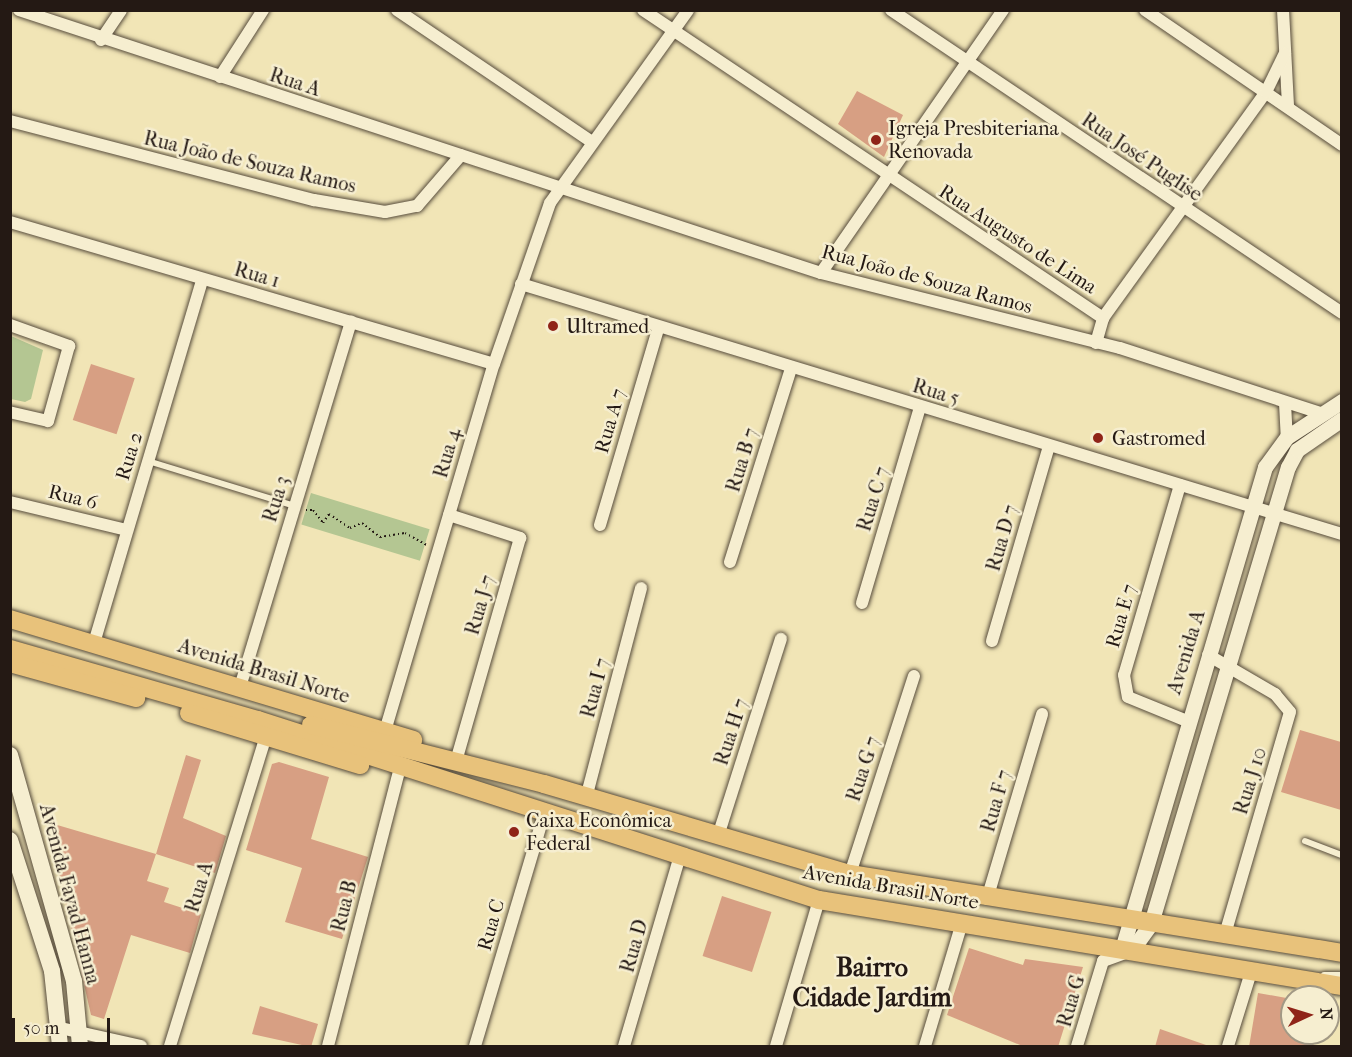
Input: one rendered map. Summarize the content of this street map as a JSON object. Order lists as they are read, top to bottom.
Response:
{
  "streets": {
    "main road": ["Avenida Brasil Norte", "Avenida Fayad Hanna"],
    "street": [
      "Rua A",
      "Rua José Puglise",
      "Rua João de Souza Ramos",
      "Rua Augusto de Lima",
      "Rua 1",
      "Rua 5",
      "Rua A 7",
      "Rua 4",
      "Rua 2",
      "Rua B 7",
      "Rua 6",
      "Rua 3",
      "Rua C 7",
      "Rua D 7",
      "Rua J-7",
      "Rua E 7",
      "Avenida A",
      "Rua I 7",
      "Rua H 7",
      "Rua G 7",
      "Rua J 10",
      "Rua F 7",
      "Rua B",
      "Rua C",
      "Rua D",
      "Rua G"
    ]
  },
  "crossings": [
    ["Rua A", "Rua João de Souza Ramos"],
    ["Rua A", "Rua 4"],
    ["Rua A", "Avenida Brasil Norte"],
    ["Rua João de Souza Ramos", "Rua 4"],
    ["Rua João de Souza Ramos", "Avenida A"],
    ["Rua Augusto de Lima", "Rua 4"],
    ["Rua 1", "Rua 4"],
    ["Rua 1", "Rua 2"],
    ["Rua 1", "Rua 3"],
    ["Rua 5", "Rua A 7"],
    ["Rua 5", "Rua 4"],
    ["Rua 5", "Rua B 7"],
    ["Rua 5", "Rua C 7"],
    ["Rua 5", "Rua D 7"],
    ["Rua 5", "Rua E 7"],
    ["Rua 5", "Avenida A"],
    ["Rua 4", "Rua J-7"],
    ["Rua 4", "Avenida Brasil Norte"],
    ["Rua 2", "Rua 6"],
    ["Rua 2", "Avenida Brasil Norte"],
    ["Rua 3", "Avenida Brasil Norte"],
    ["Rua J-7", "Avenida Brasil Norte"],
    ["Rua E 7", "Avenida A"],
    ["Avenida A", "Avenida Brasil Norte"],
    ["Avenida A", "Rua G"],
    ["Avenida Brasil Norte", "Rua I 7"],
    ["Avenida Brasil Norte", "Rua H 7"],
    ["Avenida Brasil Norte", "Rua G 7"],
    ["Avenida Brasil Norte", "Rua J 10"],
    ["Avenida Brasil Norte", "Rua F 7"],
    ["Avenida Brasil Norte", "Rua B"],
    ["Avenida Brasil Norte", "Rua C"],
    ["Avenida Brasil Norte", "Rua D"],
    ["Avenida Brasil Norte", "Rua G"]
  ],
  "districts": ["Bairro Cidade Jardim"],
  "places": [
    "Igreja Presbiteriana Renovada",
    "Ultramed",
    "Gastromed",
    "Caixa Econômica Federal"
  ],
  "scale_bar": "50 m",
  "north": "right"
}
